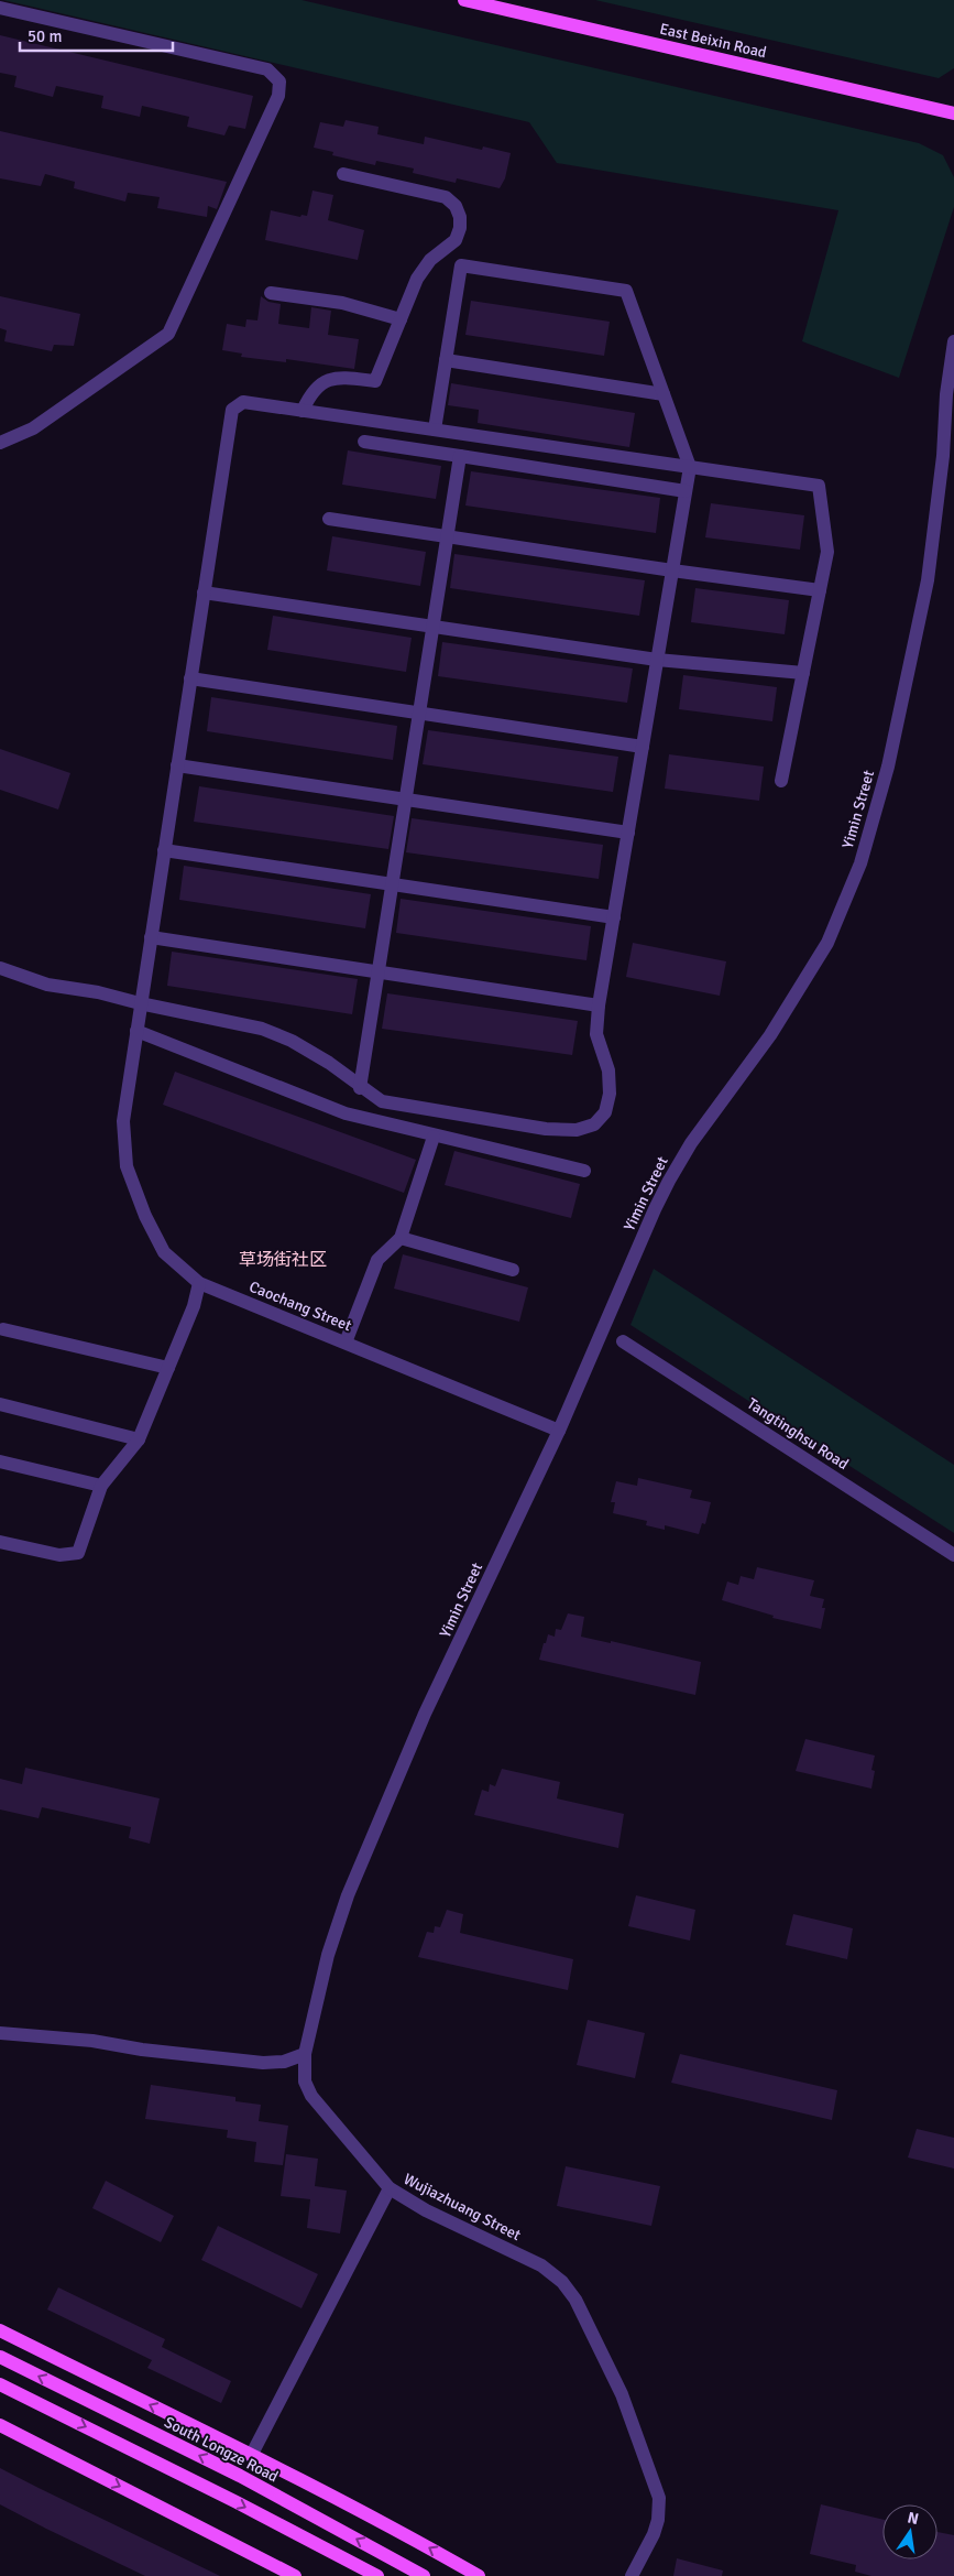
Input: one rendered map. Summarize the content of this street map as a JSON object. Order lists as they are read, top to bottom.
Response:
{
  "streets": {
    "main road": ["East Beixin Road", "South Longze Road"],
    "street": [
      "Yimin Street",
      "Caochang Street",
      "Tangtinghsu Road",
      "Wujiazhuang Street"
    ]
  },
  "crossings": [
    ["Yimin Street", "Caochang Street"],
    ["Yimin Street", "Wujiazhuang Street"]
  ],
  "districts": ["草场街社区"],
  "scale_bar": "50 m",
  "north": "top"
}
